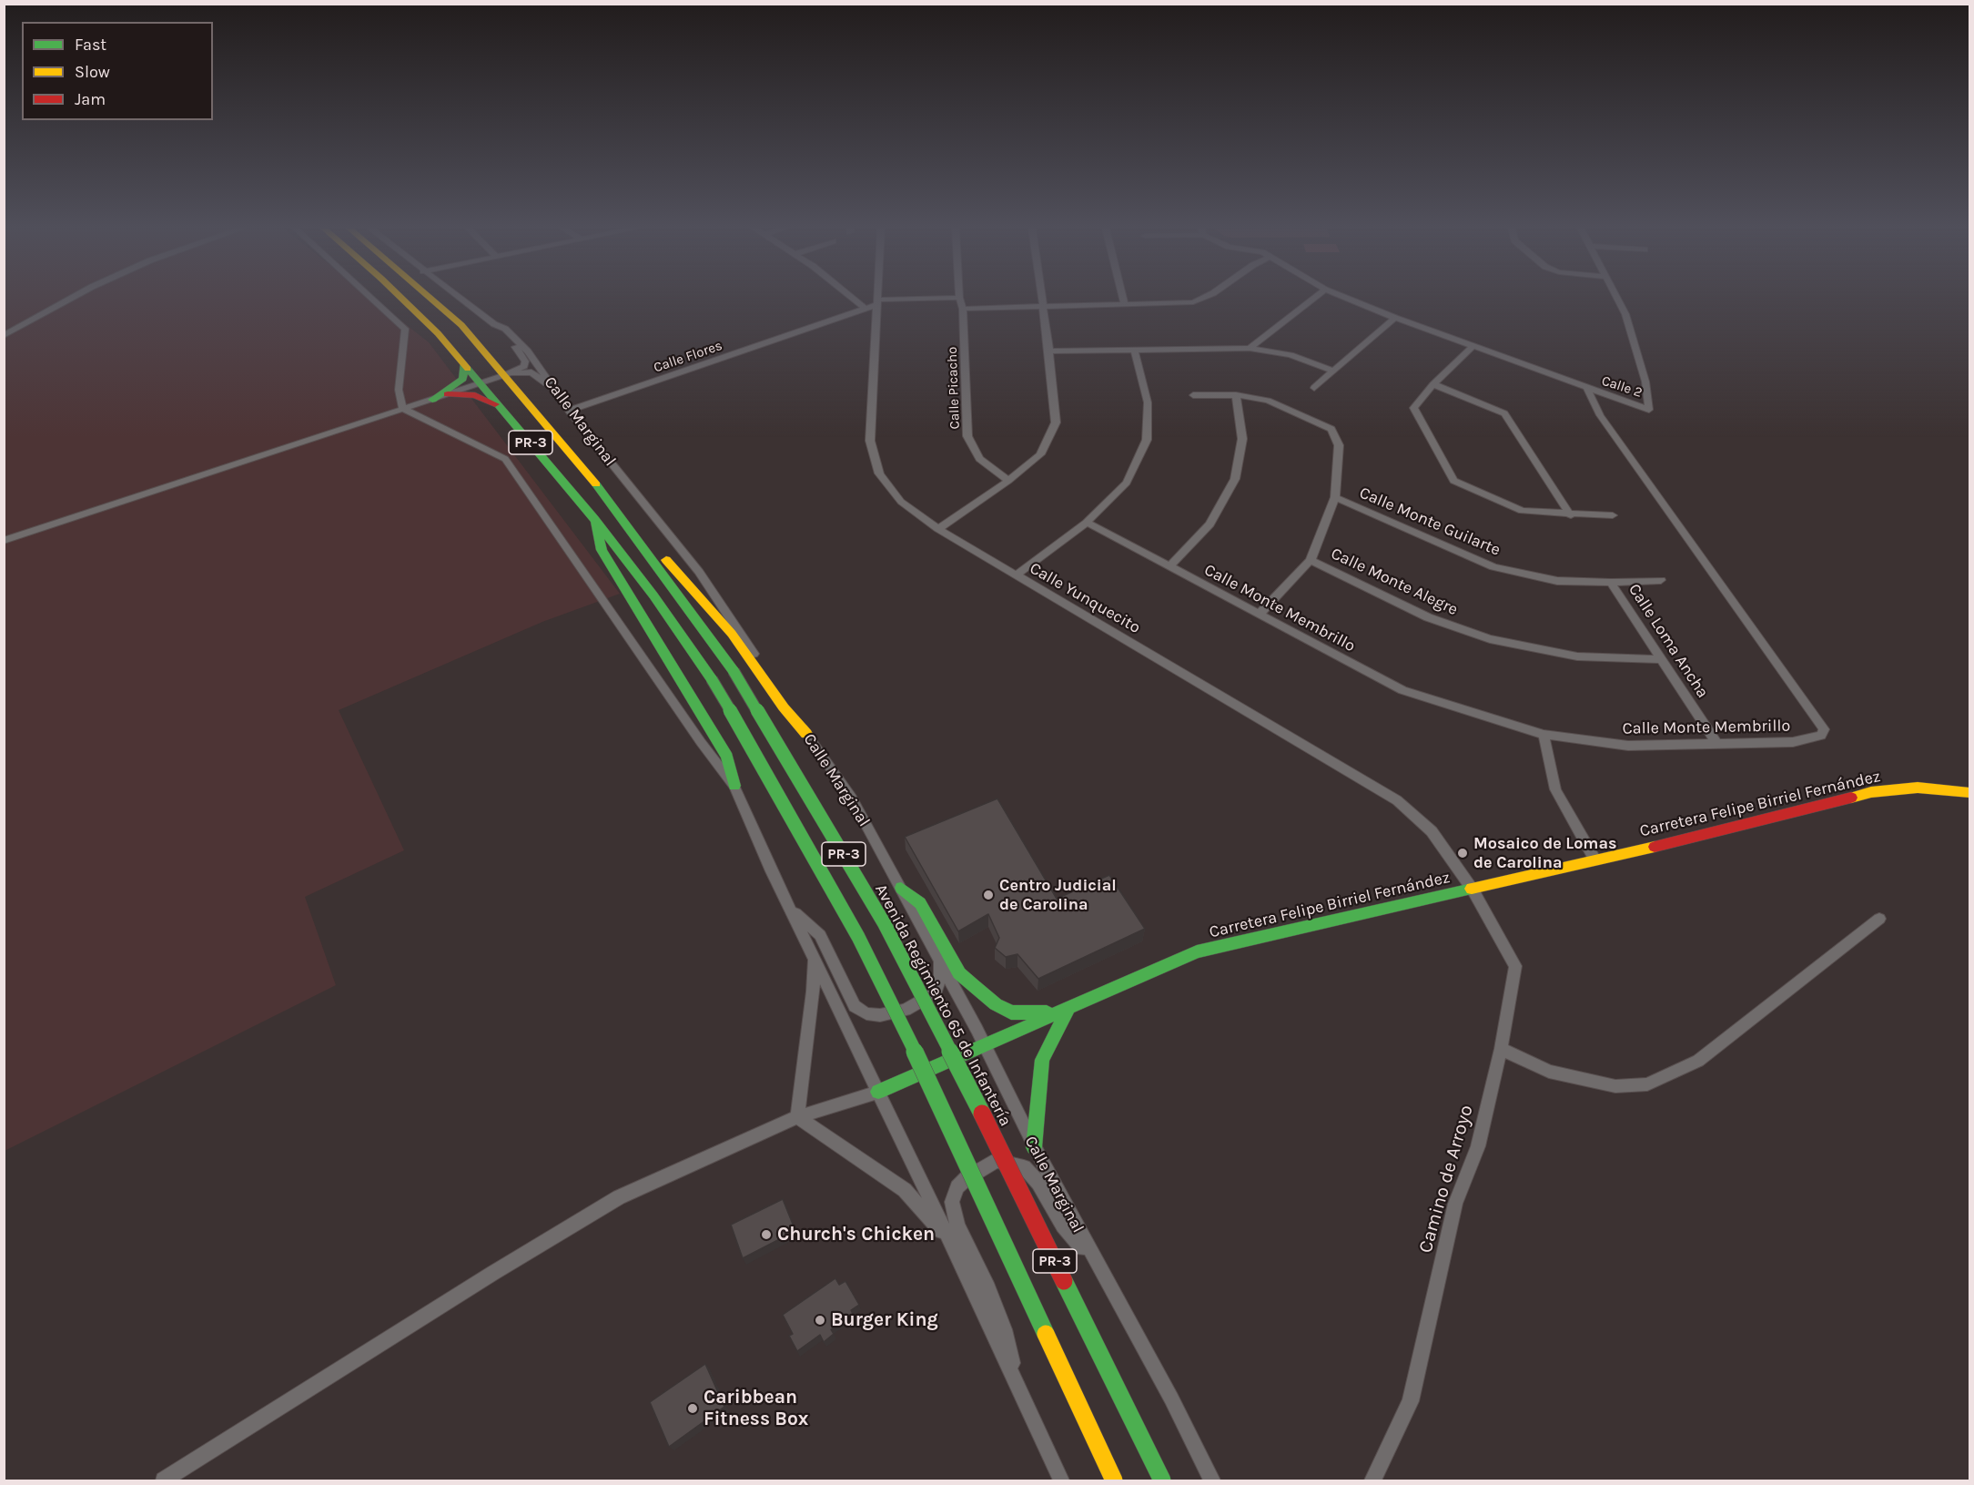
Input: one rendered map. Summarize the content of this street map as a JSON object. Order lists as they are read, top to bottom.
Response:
{
  "streets": {
    "main road": ["PR-3", "Carretera Felipe Birriel Fernández", "Avenida Regimiento 65 de Infantería"],
    "street": [
      "Calle Flores",
      "Calle 2",
      "Calle Picacho",
      "Calle Marginal",
      "Calle Monte Guilarte",
      "Calle Monte Alegre",
      "Calle Yunquecito",
      "Calle Monte Membrillo",
      "Calle Loma Ancha",
      "Camino de Arroyo"
    ]
  },
  "crossings": [
    ["Calle Flores", "Calle Marginal"],
    ["Calle Flores", "Calle Yunquecito"],
    ["Calle 2", "Calle Monte Membrillo"],
    ["Calle Marginal", "Carretera Felipe Birriel Fernández"],
    ["Calle Monte Guilarte", "Calle Loma Ancha"],
    ["Calle Monte Alegre", "Calle Loma Ancha"],
    ["Calle Yunquecito", "Carretera Felipe Birriel Fernández"],
    ["Calle Yunquecito", "Camino de Arroyo"],
    ["Calle Monte Membrillo", "Calle Loma Ancha"],
    ["Carretera Felipe Birriel Fernández", "Camino de Arroyo"]
  ],
  "places": [
    "Mosaico de Lomas de Carolina",
    "Centro Judicial de Carolina",
    "Church's Chicken",
    "Burger King",
    "Caribbean Fitness Box"
  ],
  "legend": ["Fast", "Slow", "Jam"]
}
